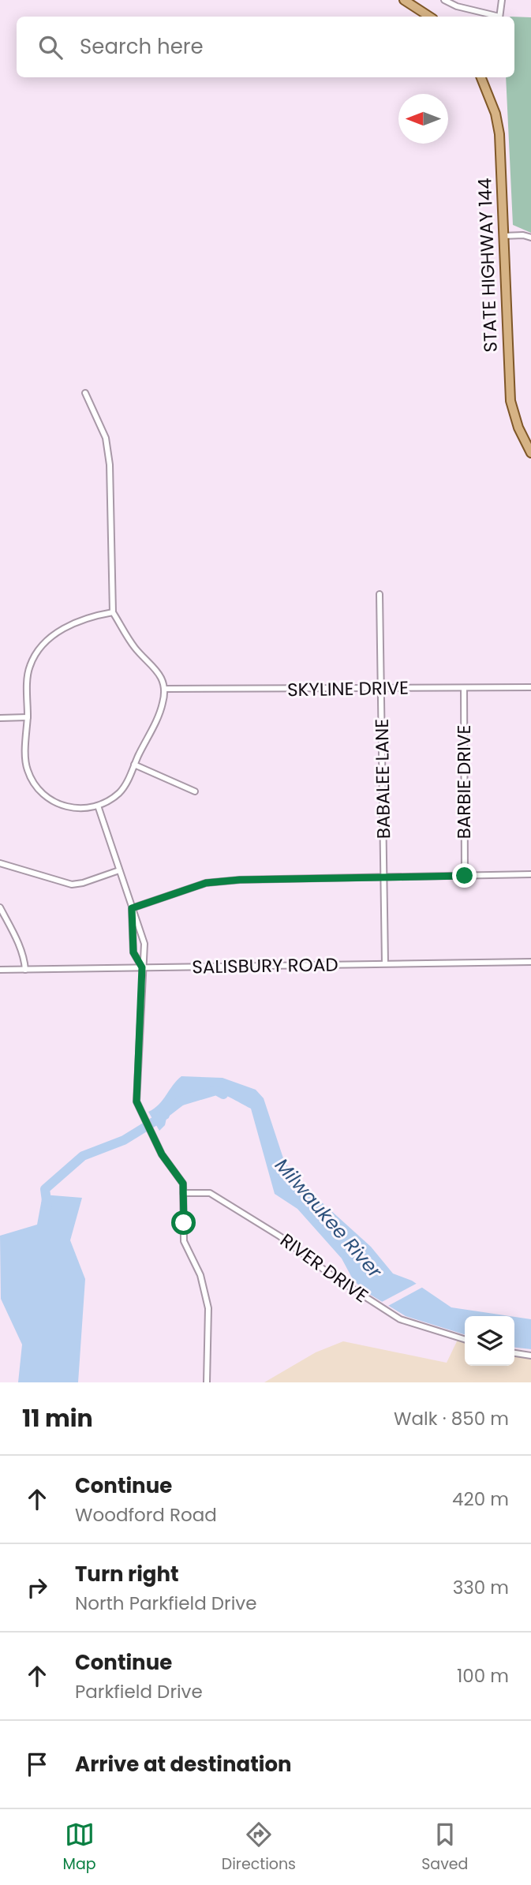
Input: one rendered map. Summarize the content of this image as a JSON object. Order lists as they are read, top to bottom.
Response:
{
  "streets": {
    "main road": ["STATE HIGHWAY 144"],
    "street": [
      "SKYLINE DRIVE",
      "BABALEE LANE",
      "BARBIE DRIVE",
      "SALISBURY ROAD",
      "RIVER DRIVE"
    ]
  },
  "crossings": [
    ["SKYLINE DRIVE", "BABALEE LANE"],
    ["SKYLINE DRIVE", "BARBIE DRIVE"],
    ["BABALEE LANE", "SALISBURY ROAD"]
  ],
  "water": ["Milwaukee River"],
  "north": "left",
  "page": {
    "search": "Search here",
    "heading": ["11 min", "Walk · 850 m"],
    "list": [
      ["Continue", "Woodford Road", "420 m"],
      ["Turn right", "North Parkfield Drive", "330 m"],
      ["Continue", "Parkfield Drive", "100 m"],
      "Arrive at destination"
    ],
    "nav": ["Map", "Directions", "Saved"]
  }
}
